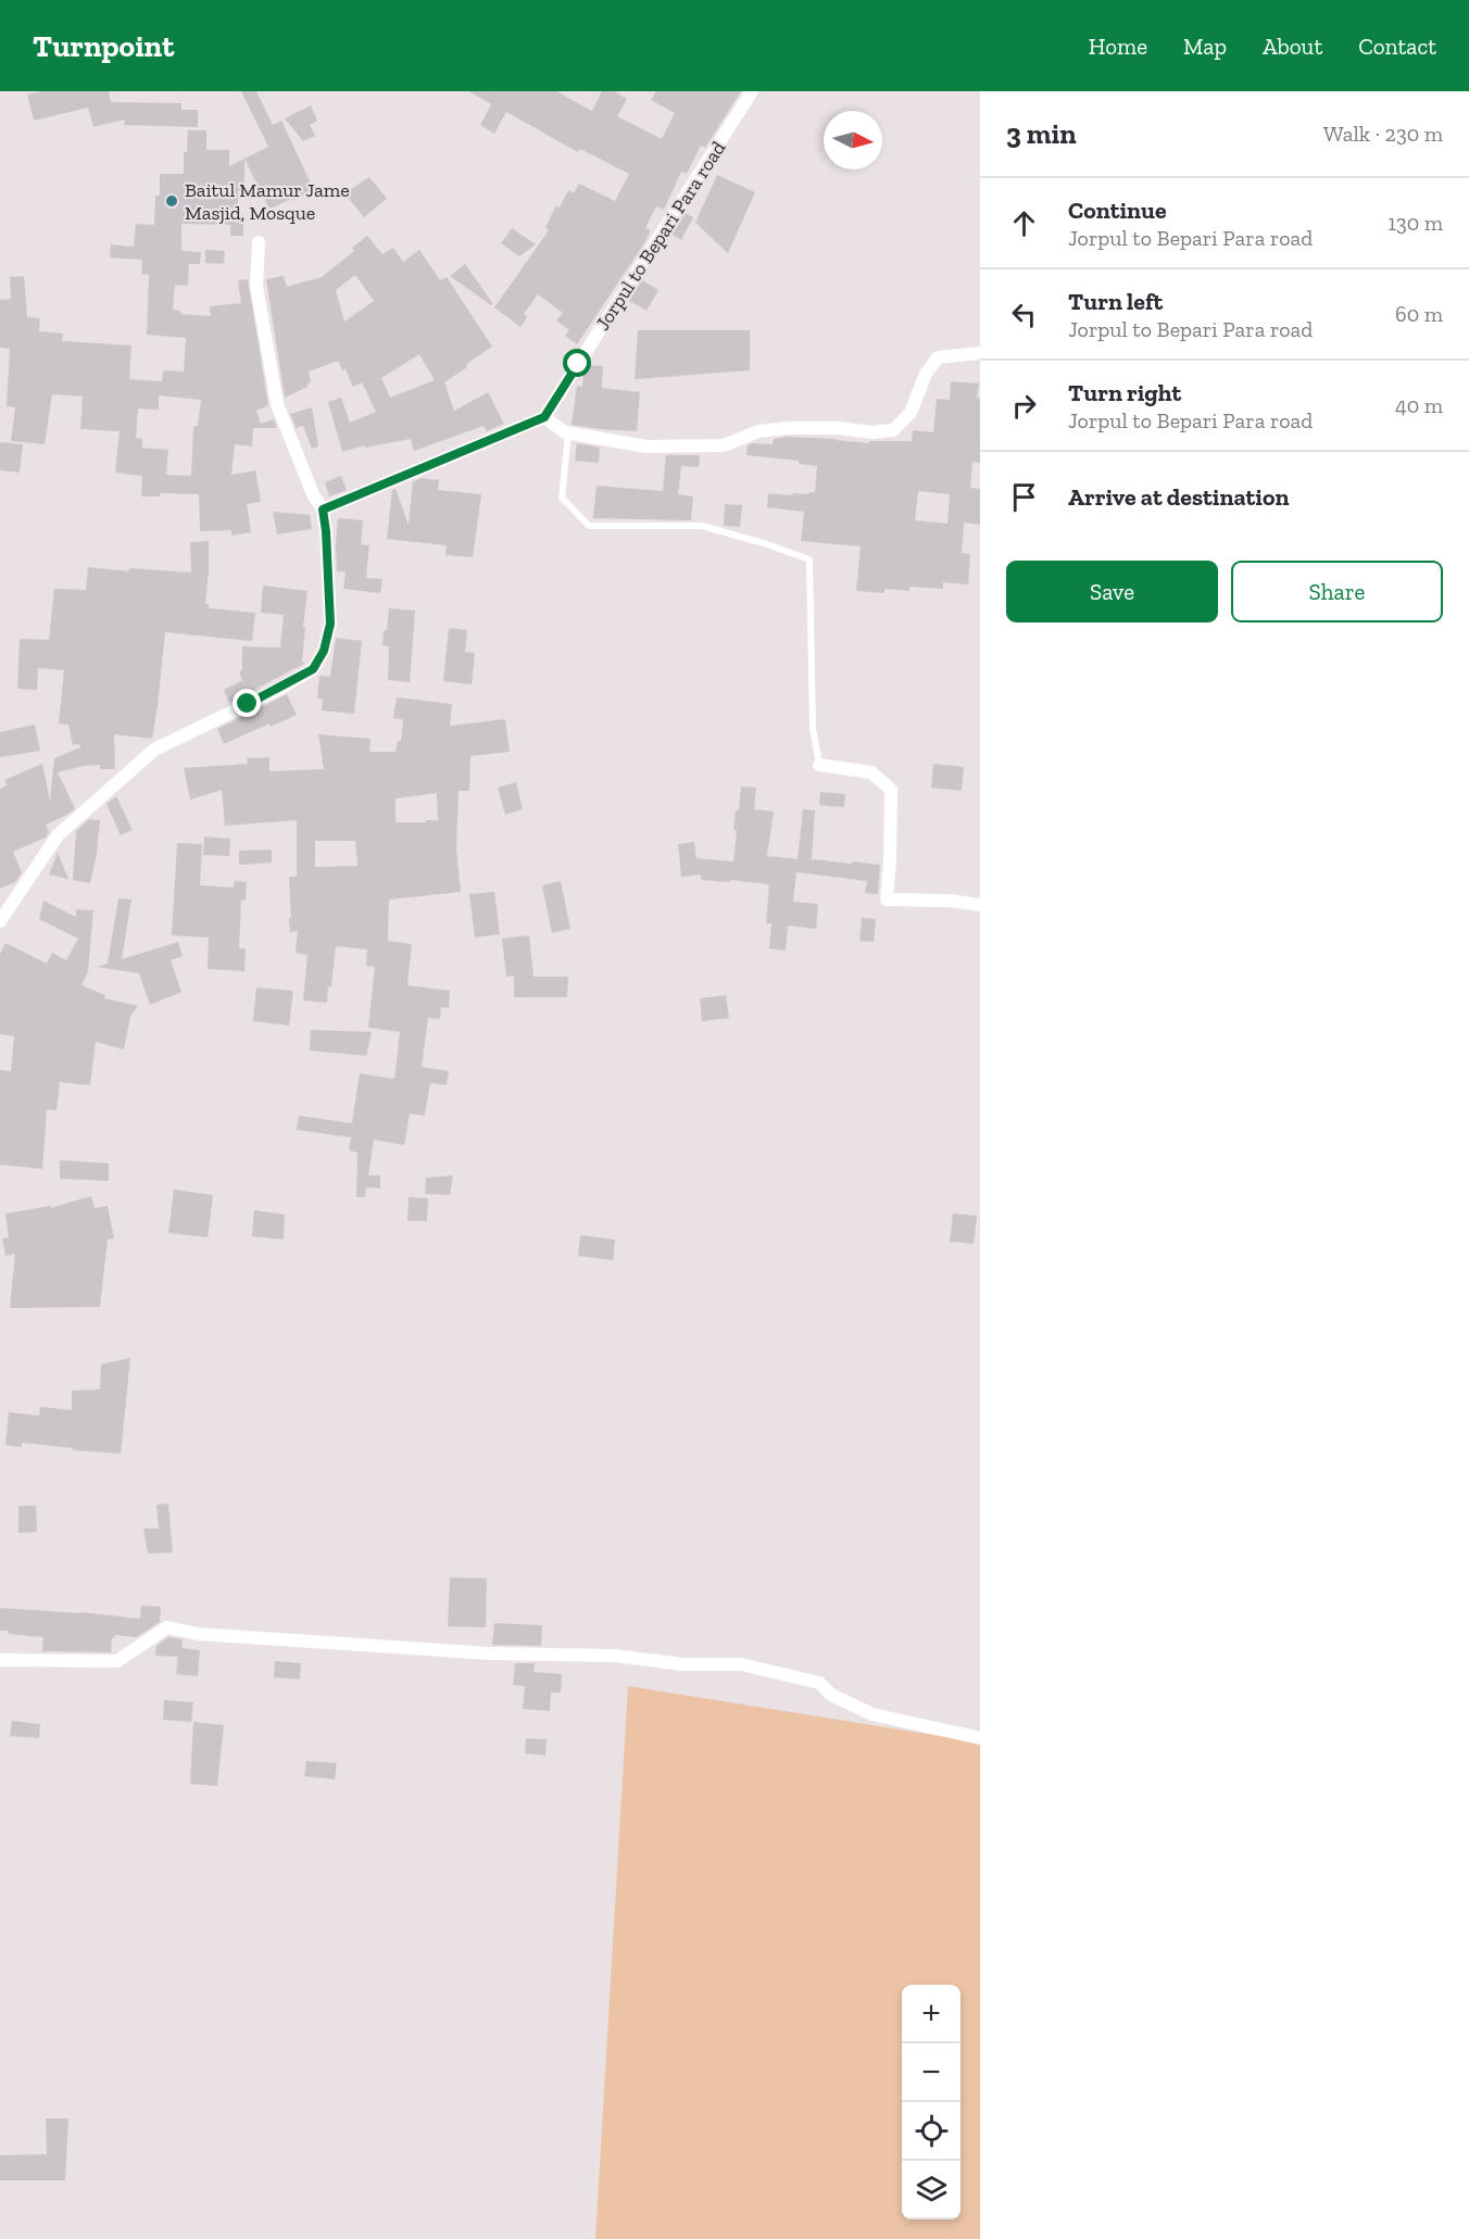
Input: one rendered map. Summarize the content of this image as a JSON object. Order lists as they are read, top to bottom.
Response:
{
  "streets": {
    "street": ["Jorpul to Bepari Para road"]
  },
  "places": ["Baitul Mamur Jame Masjid, Mosque"],
  "north": "right",
  "page": {
    "header": "Turnpoint",
    "nav": [
      "Home",
      "Map",
      "About",
      "Contact"
    ],
    "heading": ["3 min", "Walk · 230 m"],
    "list": [
      ["Continue", "Jorpul to Bepari Para road", "130 m"],
      ["Turn left", "Jorpul to Bepari Para road", "60 m"],
      ["Turn right", "Jorpul to Bepari Para road", "40 m"],
      "Arrive at destination"
    ],
    "buttons": ["Save", "Share"],
    "map_buttons": ["+", "−"]
  }
}
